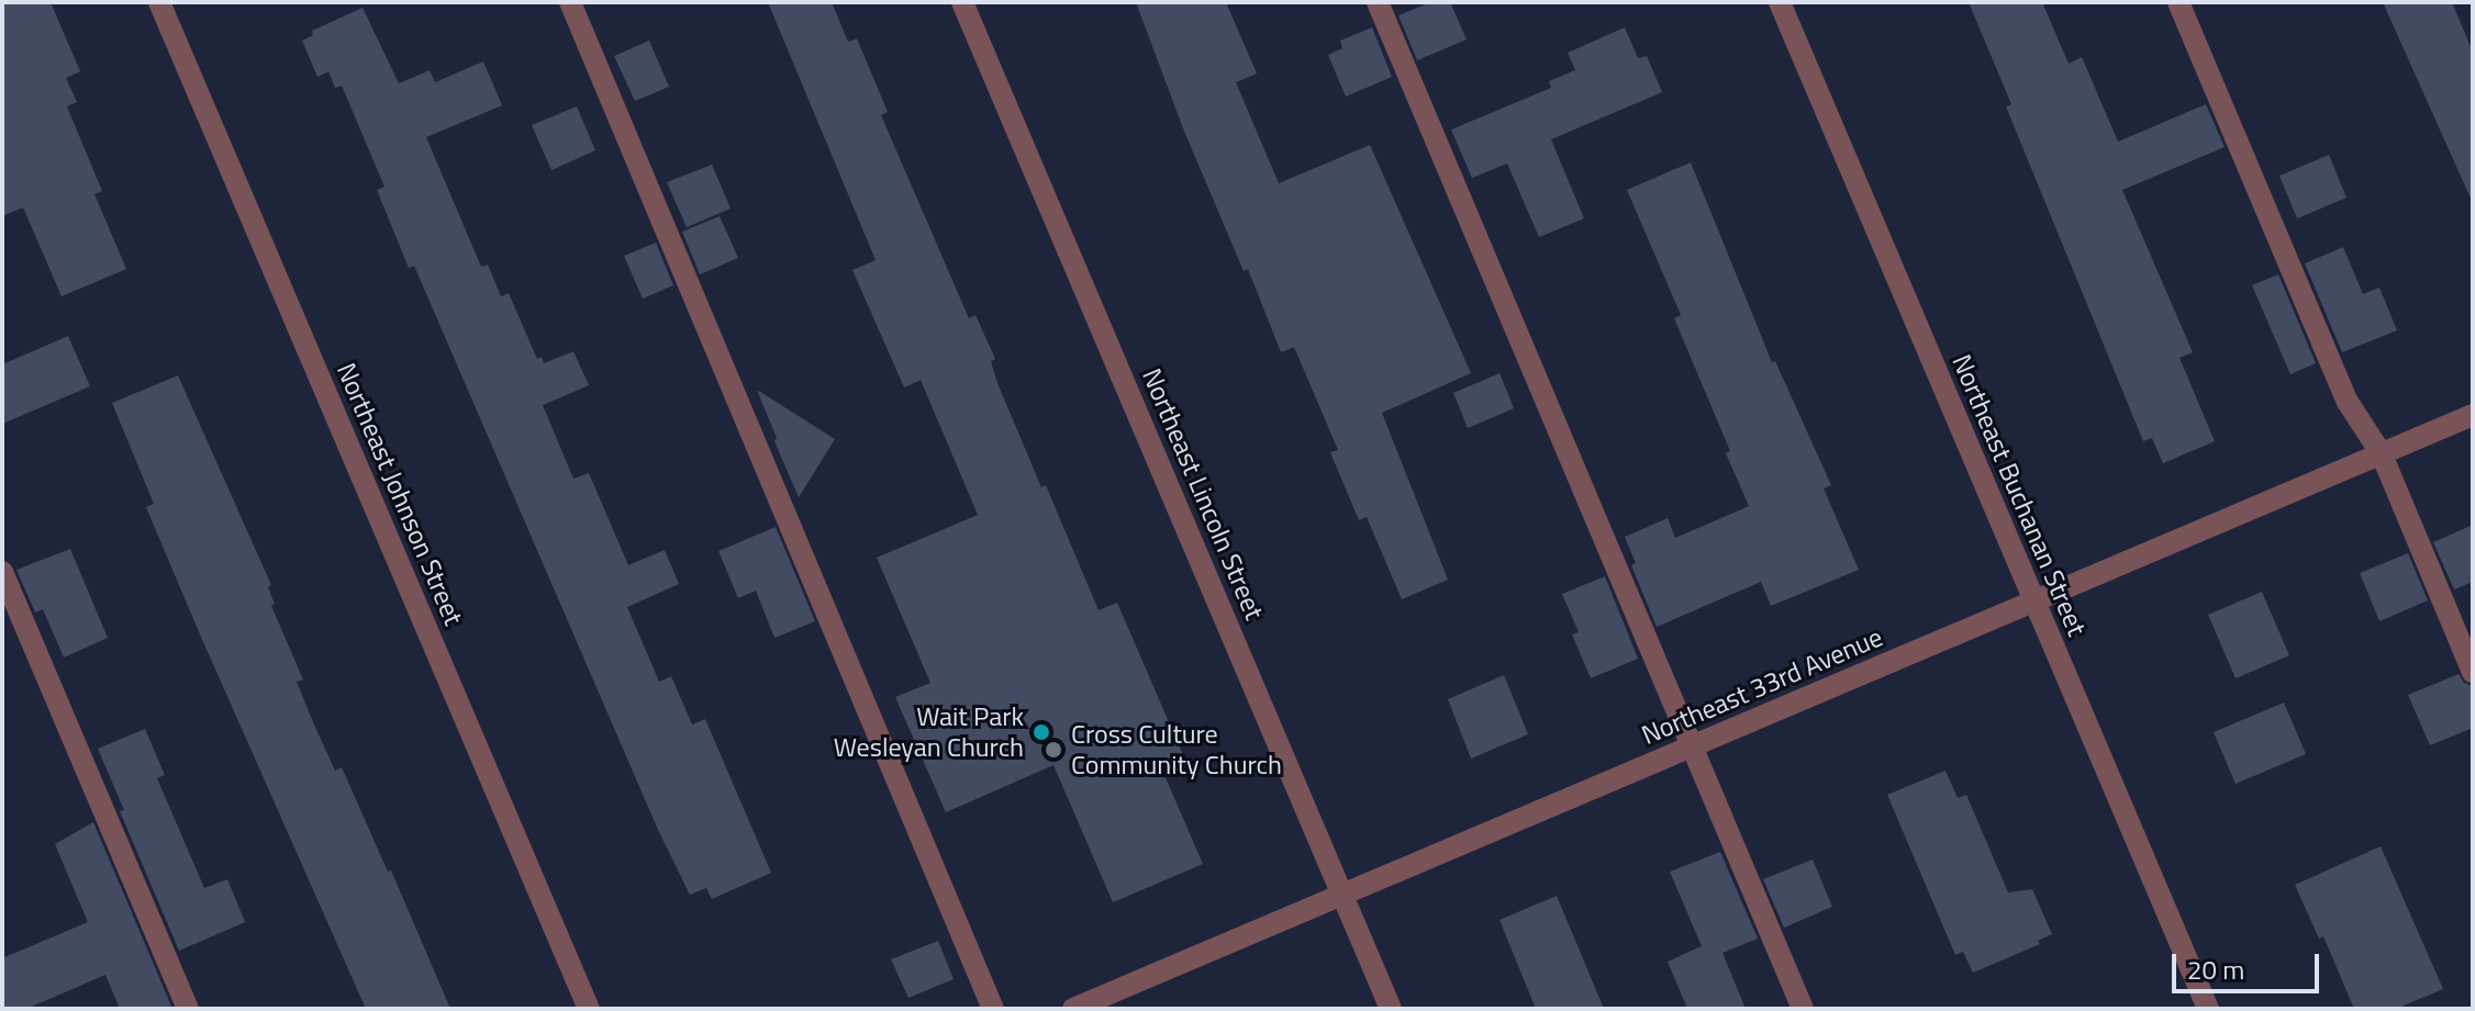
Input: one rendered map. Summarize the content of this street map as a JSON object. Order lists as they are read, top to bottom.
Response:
{
  "streets": {
    "street": [
      "Northeast Johnson Street",
      "Northeast Lincoln Street",
      "Northeast Buchanan Street",
      "Northeast 33rd Avenue"
    ]
  },
  "crossings": [
    ["Northeast Lincoln Street", "Northeast 33rd Avenue"],
    ["Northeast Buchanan Street", "Northeast 33rd Avenue"]
  ],
  "places": ["Wait Park Wesleyan Church", "Cross Culture Community Church"],
  "scale_bar": "20 m"
}
